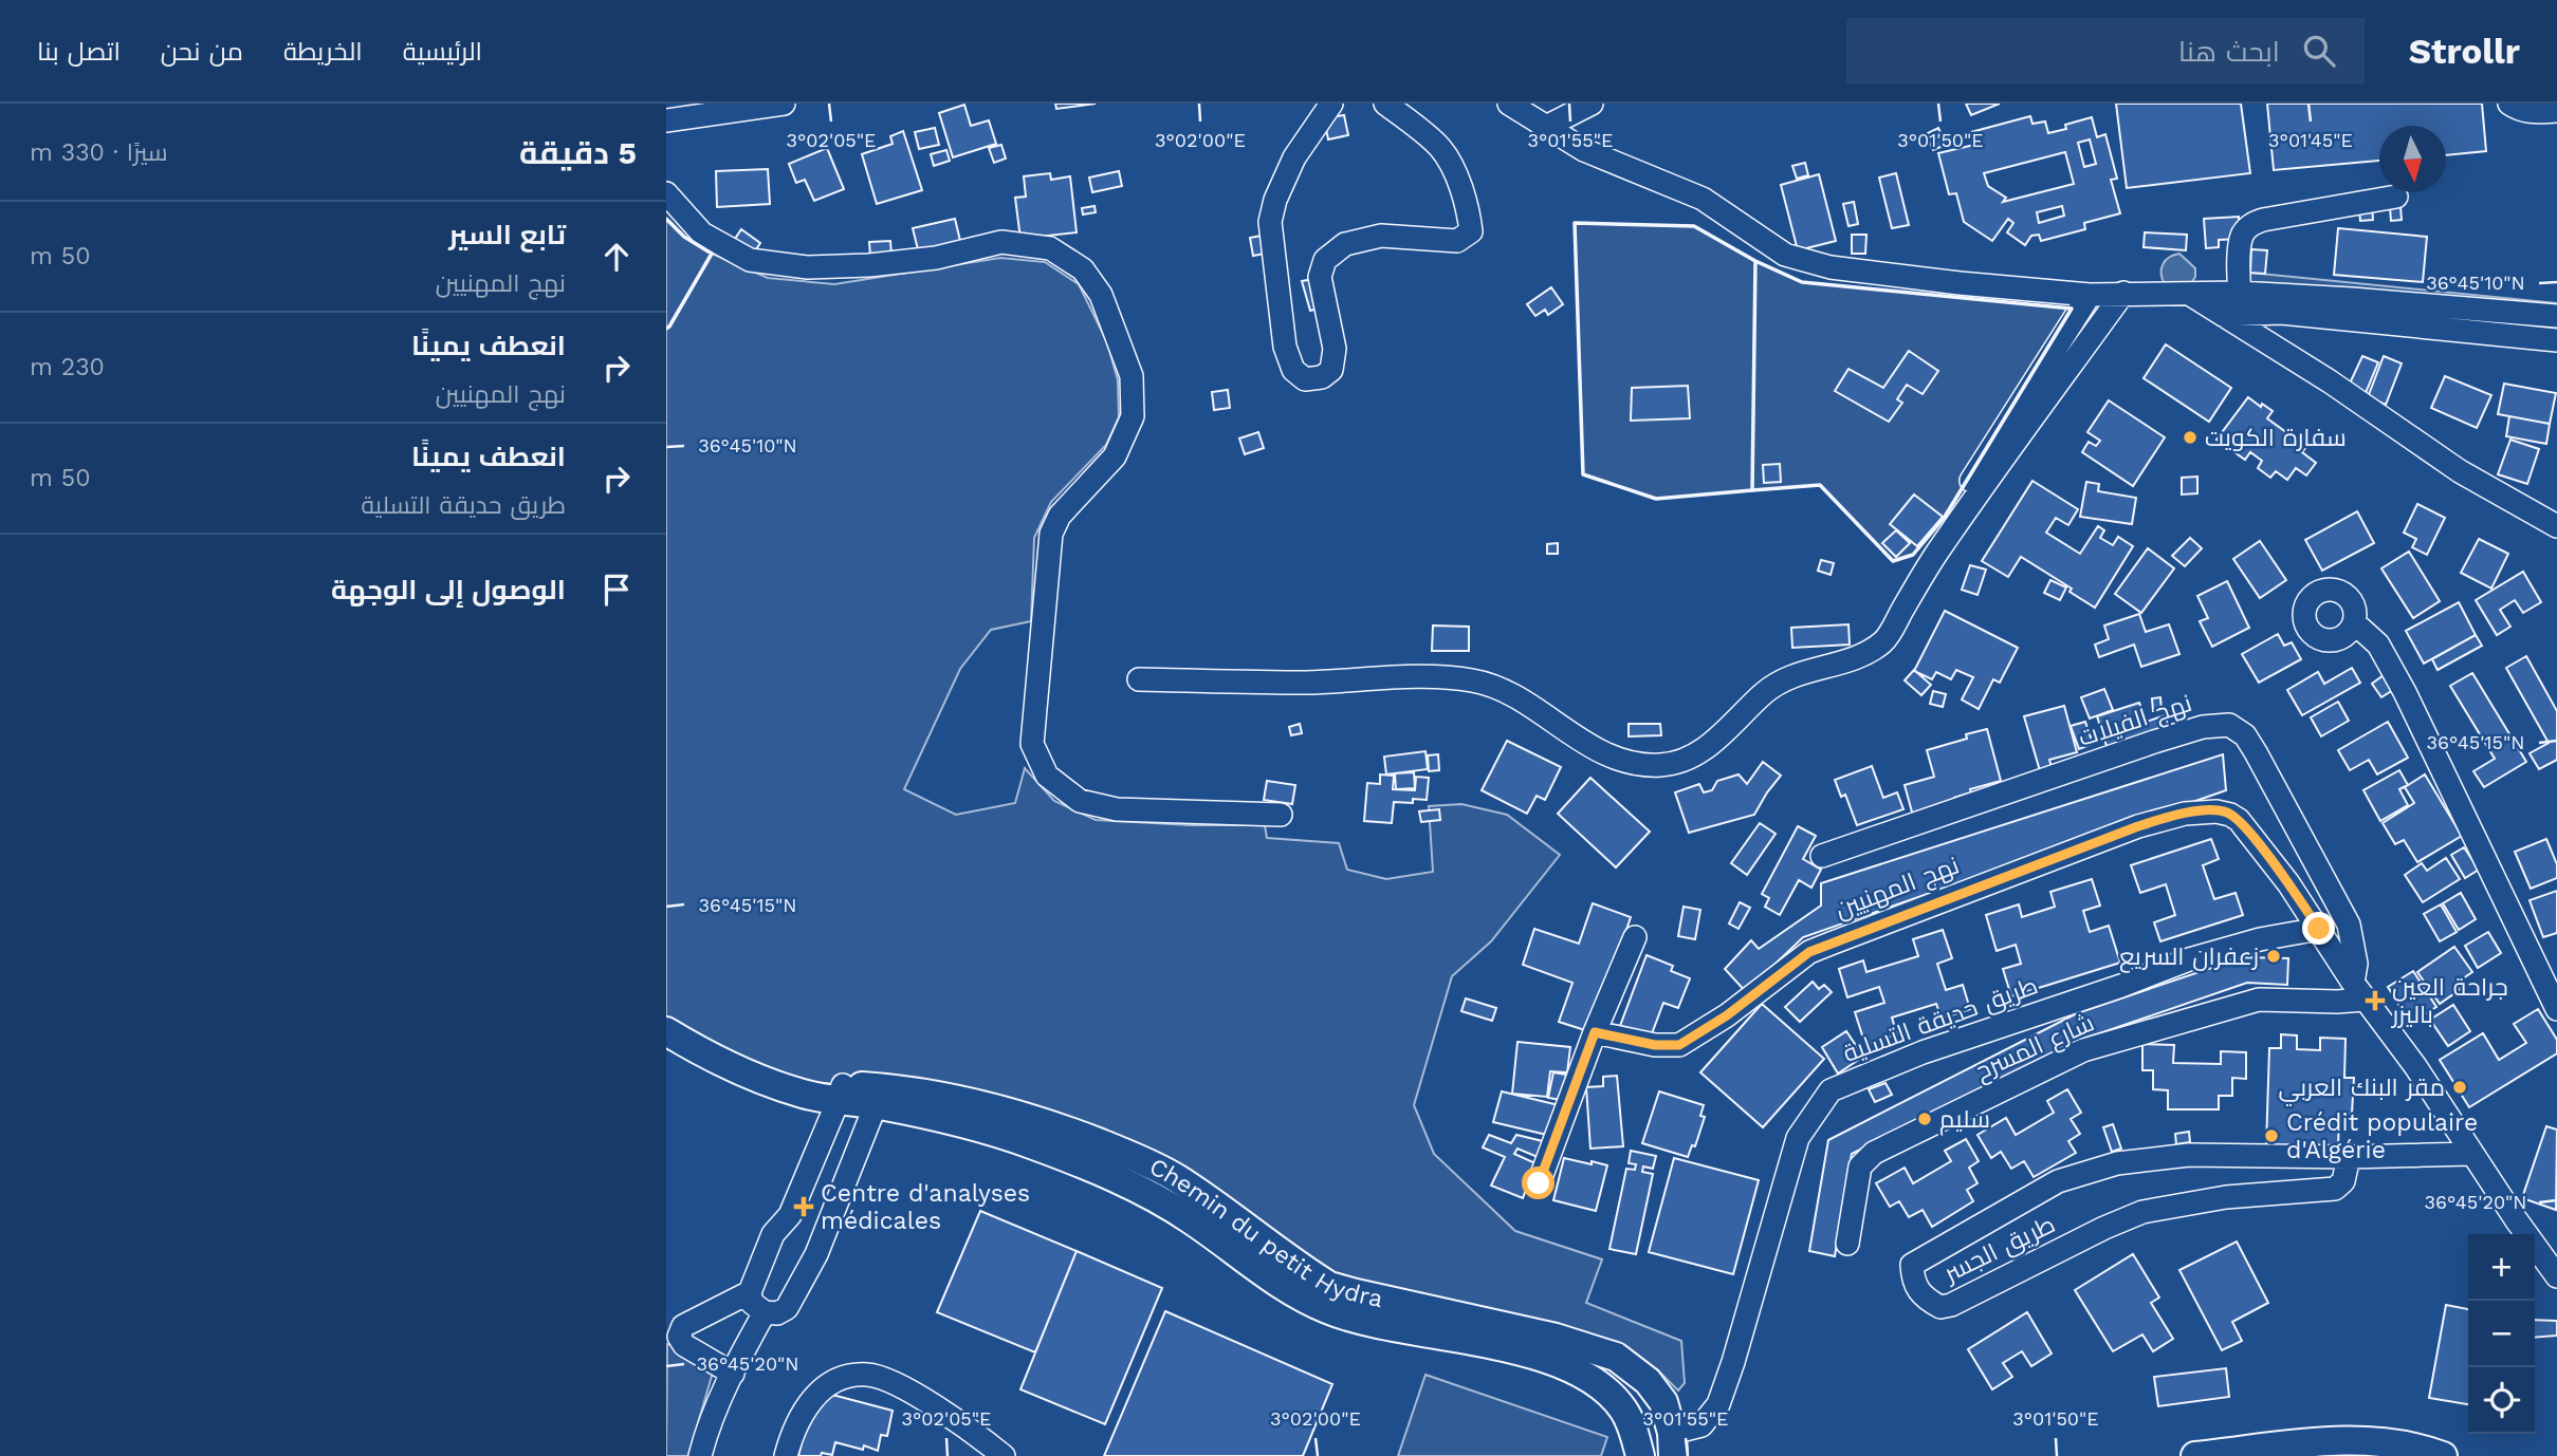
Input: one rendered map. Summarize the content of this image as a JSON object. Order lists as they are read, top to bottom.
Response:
{
  "streets": {
    "main road": ["Chemin du petit Hydra"],
    "street": [
      "نهج الفيلات",
      "نهج المهنيين",
      "طريق حديقة التسلية",
      "شارع المسرح",
      "طريق الجسر"
    ]
  },
  "crossings": [
    ["نهج الفيلات", "شارع المسرح"],
    ["نهج المهنيين", "طريق حديقة التسلية"],
    ["طريق حديقة التسلية", "Chemin du petit Hydra"]
  ],
  "places": {
    "other": [
      "سفارة الكويت",
      "زعفران السريع",
      "مقر البنك العربي",
      "سليم",
      "Crédit populaire d'Algérie"
    ],
    "health": ["جراحة العين باليزر", "Centre d'analyses médicales"]
  },
  "north": "bottom",
  "page": {
    "header": "Strollr",
    "search": "ابحث هنا",
    "nav": [
      "الرئيسية",
      "الخريطة",
      "من نحن",
      "اتصل بنا"
    ],
    "heading": ["5 دقيقة", "سيرًا · 330 m"],
    "list": [
      ["تابع السير", "نهج المهنيين", "50 m"],
      ["انعطف يمينًا", "نهج المهنيين", "230 m"],
      ["انعطف يمينًا", "طريق حديقة التسلية", "50 m"],
      "الوصول إلى الوجهة"
    ],
    "map_buttons": ["+", "−"]
  },
  "coordinates": [
    "3°02'05\"E",
    "3°02'00\"E",
    "3°01'55\"E",
    "3°01'50\"E",
    "3°01'45\"E",
    "36°45'10\"N",
    "36°45'15\"N",
    "36°45'20\"N"
  ]
}
